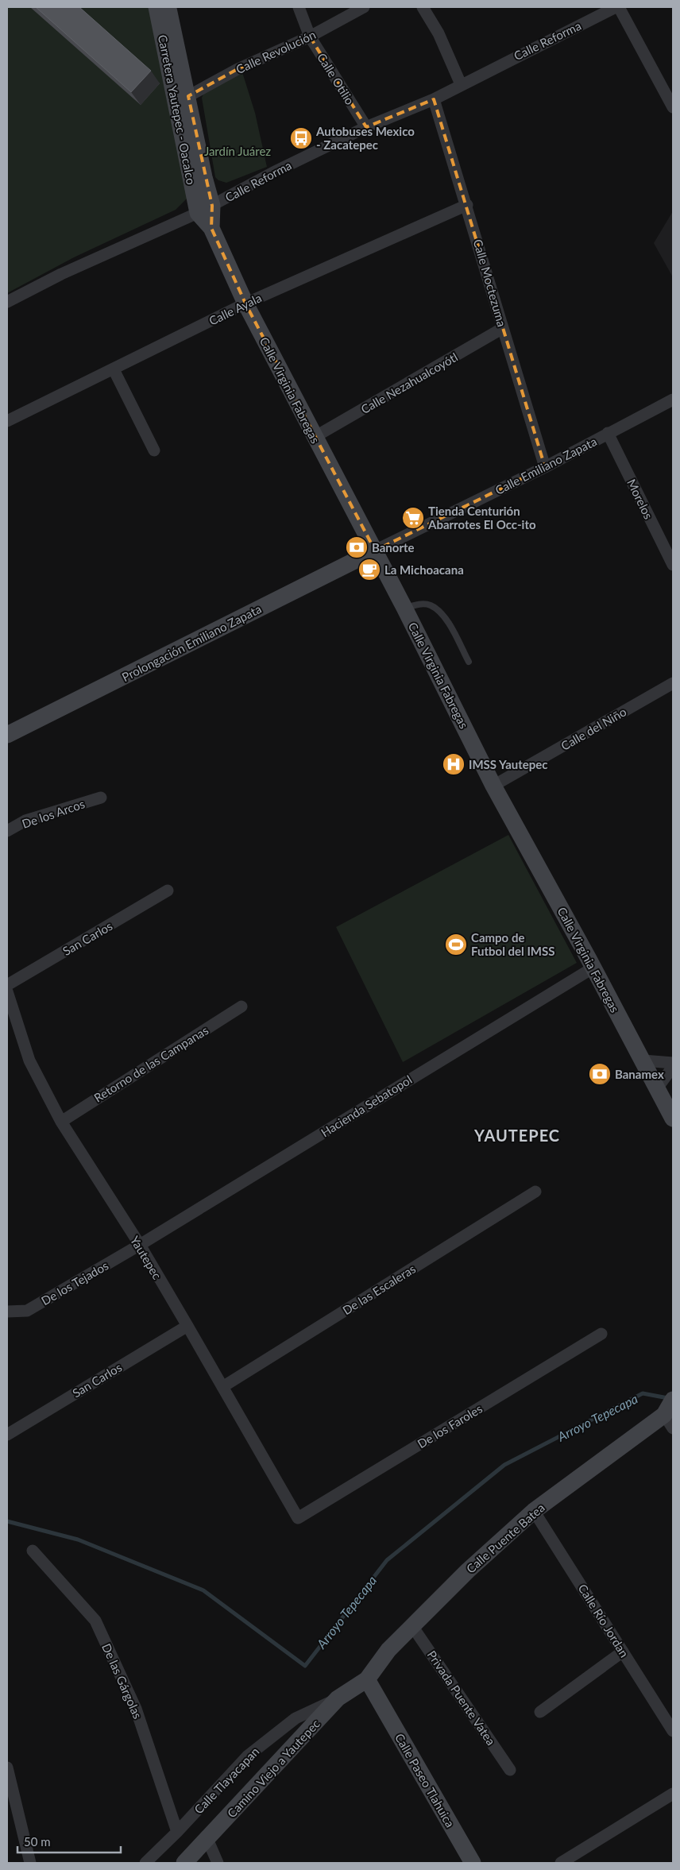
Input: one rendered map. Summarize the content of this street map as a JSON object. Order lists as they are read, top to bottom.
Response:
{
  "streets": {
    "main road": [
      "Carretera Yautepec - Oacalco",
      "Calle Virginia Fabregas",
      "Prolongación Emiliano Zapata",
      "Calle Puente Batea",
      "Camino Viejo a Yautepec",
      "Calle Paseo Tlahuica"
    ],
    "street": [
      "Calle Reforma",
      "Calle Revolución",
      "Calle Otilio",
      "Calle Moctezuma",
      "Calle Ayala",
      "Calle Nezahualcoyótl",
      "Calle Emiliano Zapata",
      "Morelos",
      "Calle del Niño",
      "De los Arcos",
      "San Carlos",
      "Retorno de las Campanas",
      "Hacienda Sebatopol",
      "Yautepec",
      "De los Tejados",
      "De las Escaleras",
      "De los Faroles",
      "Calle Río Jordan",
      "De las Gárgolas",
      "Privada Puente Vatea",
      "Calle Tlayacapan"
    ]
  },
  "crossings": [
    ["Calle Reforma", "Calle Otilio"],
    ["Calle Reforma", "Carretera Yautepec - Oacalco"],
    ["Calle Reforma", "Calle Moctezuma"],
    ["Calle Reforma", "Calle Virginia Fabregas"],
    ["Calle Revolución", "Calle Otilio"],
    ["Calle Revolución", "Carretera Yautepec - Oacalco"],
    ["Carretera Yautepec - Oacalco", "Calle Virginia Fabregas"],
    ["Calle Moctezuma", "Calle Ayala"],
    ["Calle Moctezuma", "Calle Nezahualcoyótl"],
    ["Calle Moctezuma", "Calle Emiliano Zapata"],
    ["Calle Ayala", "Calle Virginia Fabregas"],
    ["Calle Nezahualcoyótl", "Calle Virginia Fabregas"],
    ["Calle Virginia Fabregas", "Calle Emiliano Zapata"],
    ["Calle Virginia Fabregas", "Prolongación Emiliano Zapata"],
    ["Calle Virginia Fabregas", "Calle del Niño"],
    ["Calle Virginia Fabregas", "Hacienda Sebatopol"],
    ["Calle Emiliano Zapata", "Morelos"],
    ["Calle Emiliano Zapata", "Prolongación Emiliano Zapata"],
    ["San Carlos", "Yautepec"],
    ["Retorno de las Campanas", "Yautepec"],
    ["Hacienda Sebatopol", "Yautepec"],
    ["Hacienda Sebatopol", "De los Tejados"],
    ["Yautepec", "De los Tejados"],
    ["Yautepec", "De las Escaleras"],
    ["Yautepec", "De los Faroles"],
    ["Calle Puente Batea", "Calle Río Jordan"],
    ["Calle Puente Batea", "Privada Puente Vatea"],
    ["Calle Puente Batea", "Camino Viejo a Yautepec"],
    ["Calle Puente Batea", "Calle Paseo Tlahuica"],
    ["De las Gárgolas", "Calle Tlayacapan"],
    ["Camino Viejo a Yautepec", "Calle Tlayacapan"],
    ["Camino Viejo a Yautepec", "Calle Paseo Tlahuica"]
  ],
  "districts": ["YAUTEPEC"],
  "water": ["Arroyo Tepecapa"],
  "parks": ["Jardín Juárez"],
  "places": {
    "bus stop": ["Autobuses Mexico - Zacatepec"],
    "supermarket": ["Tienda Centurión Abarrotes El Occ-ito"],
    "bank": ["Banorte", "Banamex"],
    "cafe": ["La Michoacana"],
    "hospital": ["IMSS Yautepec"],
    "sports": ["Campo de Futbol del IMSS"]
  },
  "scale_bar": "50 m"
}
